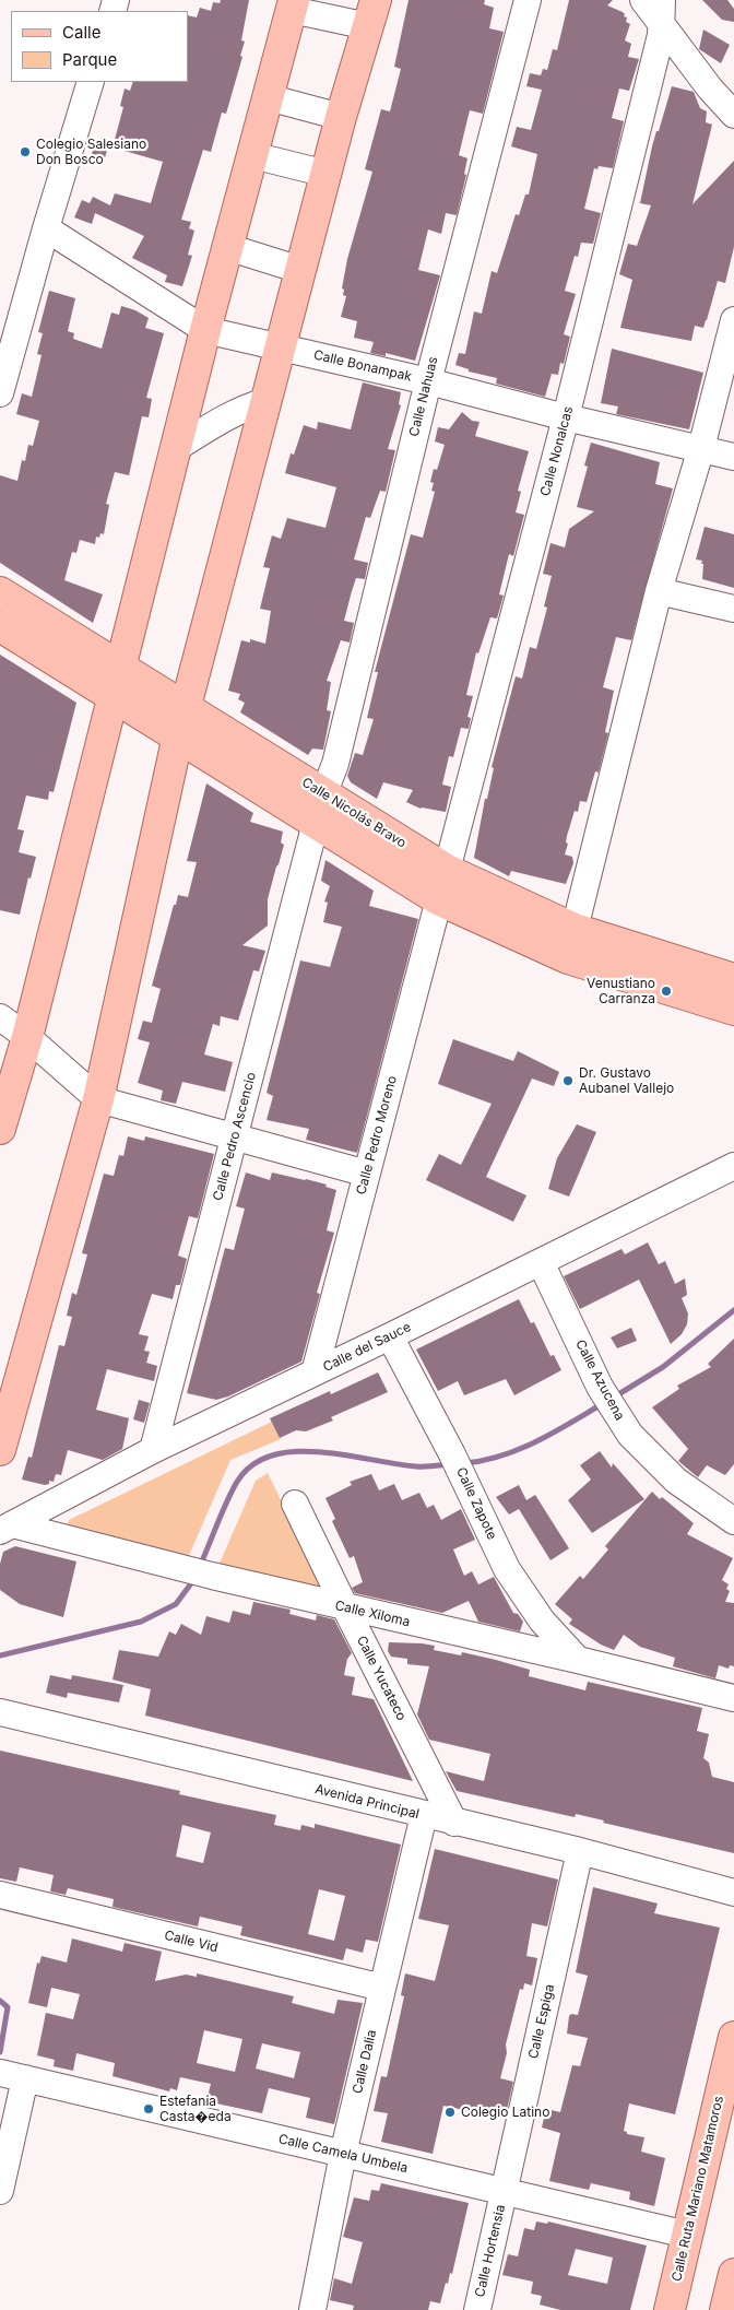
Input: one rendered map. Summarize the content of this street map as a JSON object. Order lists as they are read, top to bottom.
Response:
{
  "streets": {
    "main road": ["Calle Nicolás Bravo", "Calle Ruta Mariano Matamoros"],
    "street": [
      "Calle Bonampak",
      "Calle Nahuas",
      "Calle Nonalcas",
      "Calle Pedro Moreno",
      "Calle Pedro Ascencio",
      "Calle del Sauce",
      "Calle Azucena",
      "Calle Zapote",
      "Calle Xiloma",
      "Calle Yucateco",
      "Avenida Principal",
      "Calle Vid",
      "Calle Espiga",
      "Calle Dalia",
      "Calle Camela Umbela",
      "Calle Hortensia"
    ]
  },
  "crossings": [
    ["Calle Bonampak", "Calle Nahuas"],
    ["Calle Bonampak", "Calle Nonalcas"],
    ["Calle Nahuas", "Calle Nicolás Bravo"],
    ["Calle Nonalcas", "Calle Nicolás Bravo"],
    ["Calle Nonalcas", "Calle Pedro Moreno"],
    ["Calle Nicolás Bravo", "Calle Pedro Moreno"],
    ["Calle Nicolás Bravo", "Calle Pedro Ascencio"],
    ["Calle Pedro Moreno", "Calle del Sauce"],
    ["Calle Pedro Ascencio", "Calle del Sauce"],
    ["Calle del Sauce", "Calle Azucena"],
    ["Calle del Sauce", "Calle Zapote"],
    ["Calle del Sauce", "Calle Xiloma"],
    ["Calle Zapote", "Calle Xiloma"],
    ["Calle Xiloma", "Calle Yucateco"],
    ["Calle Yucateco", "Avenida Principal"],
    ["Avenida Principal", "Calle Espiga"],
    ["Avenida Principal", "Calle Dalia"],
    ["Calle Vid", "Calle Dalia"],
    ["Calle Espiga", "Calle Camela Umbela"],
    ["Calle Espiga", "Calle Hortensia"],
    ["Calle Dalia", "Calle Camela Umbela"],
    ["Calle Camela Umbela", "Calle Ruta Mariano Matamoros"],
    ["Calle Camela Umbela", "Calle Hortensia"]
  ],
  "places": [
    "Colegio Salesiano Don Bosco",
    "Venustiano Carranza",
    "Dr. Gustavo Aubanel Vallejo",
    "Estefania Casta�eda",
    "Colegio Latino"
  ],
  "legend": ["Calle", "Parque"]
}
